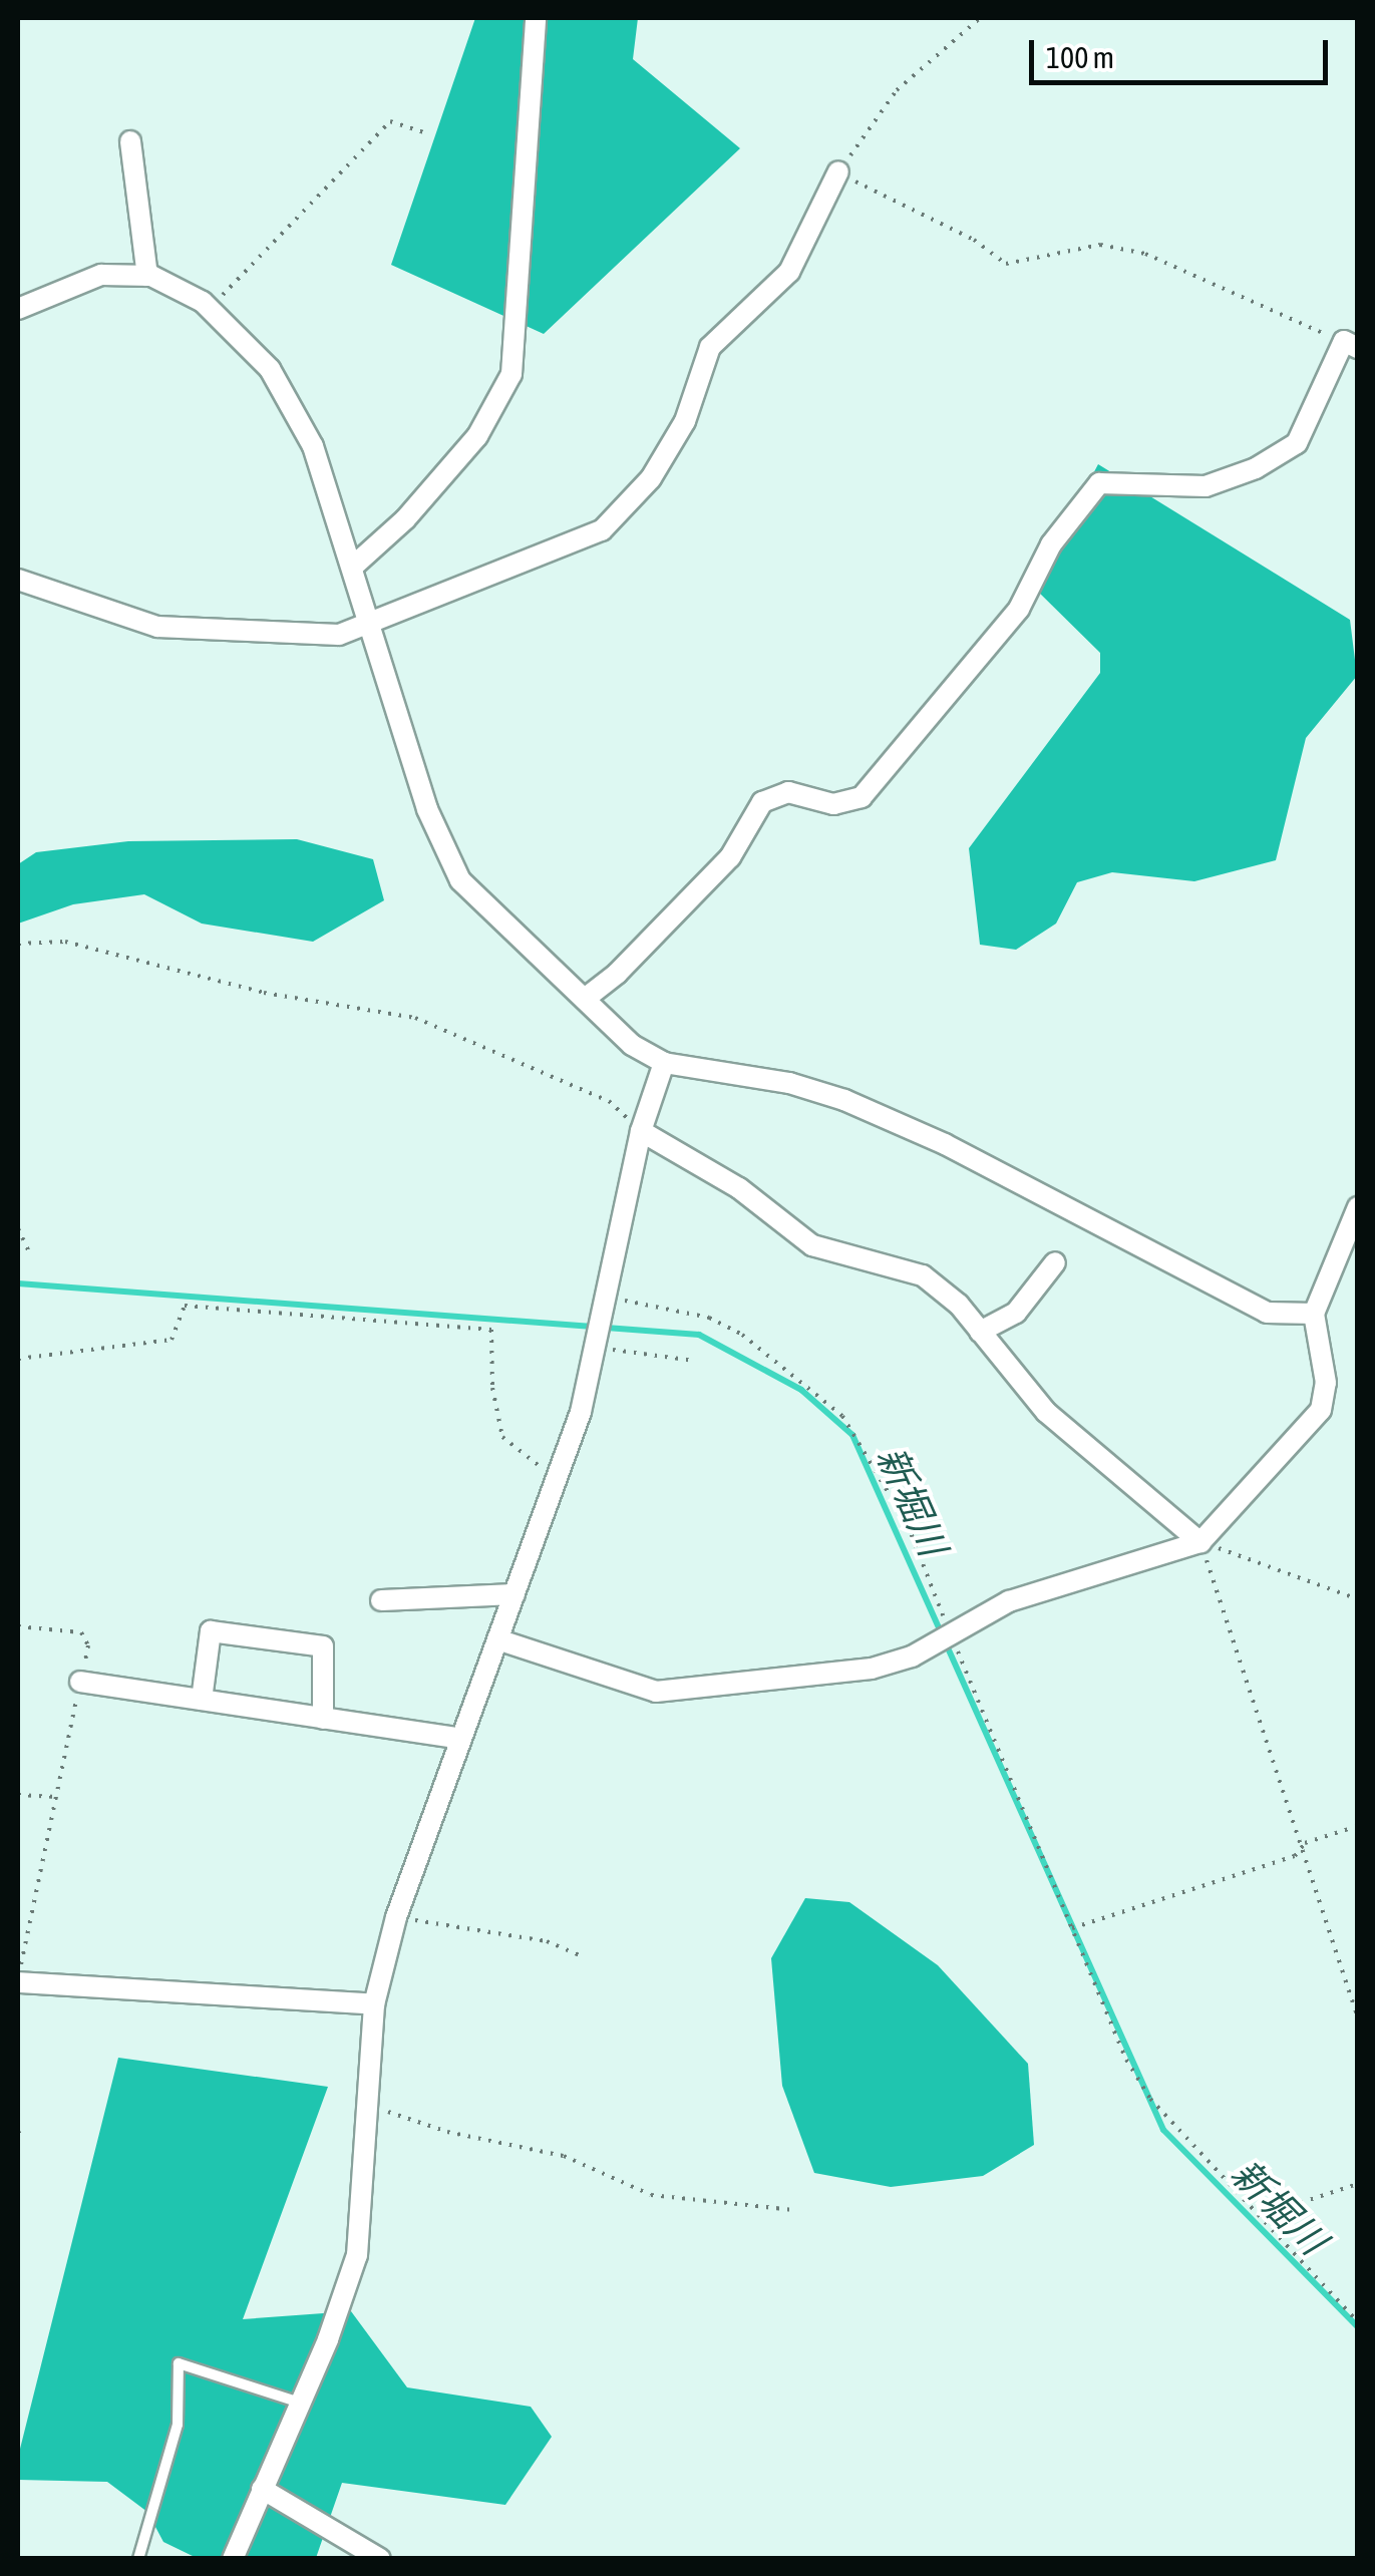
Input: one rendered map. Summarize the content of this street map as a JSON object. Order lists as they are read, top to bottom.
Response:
{
  "water": ["新堀川"],
  "scale_bar": "100 m"
}
